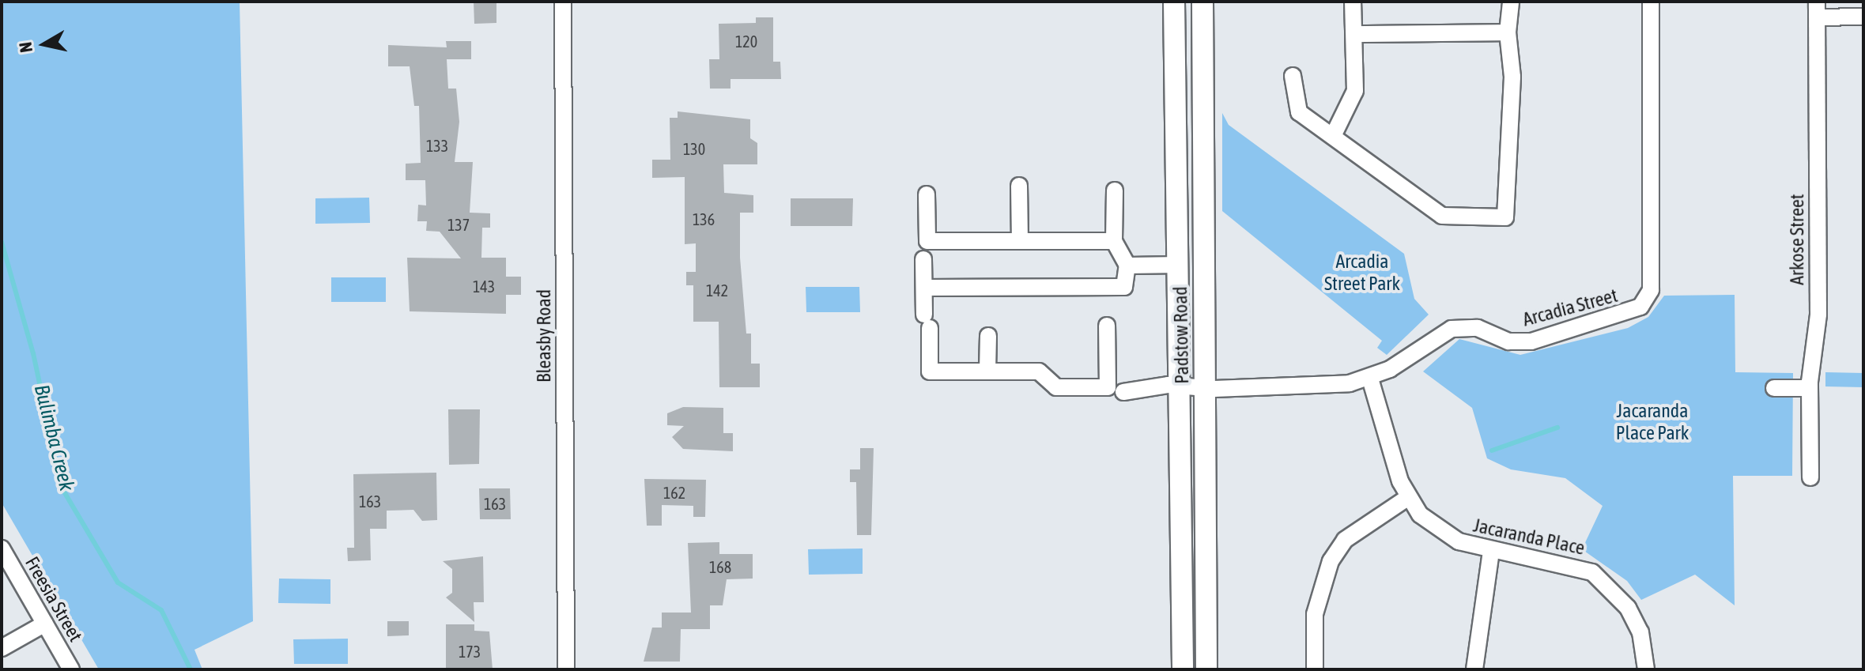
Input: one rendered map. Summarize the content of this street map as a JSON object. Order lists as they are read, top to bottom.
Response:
{
  "streets": {
    "main road": ["Padstow Road"],
    "street": [
      "Arkose Street",
      "Arcadia Street",
      "Bleasby Road",
      "Jacaranda Place",
      "Freesia Street"
    ]
  },
  "crossings": [
    ["Arcadia Street", "Padstow Road"],
    ["Arcadia Street", "Jacaranda Place"]
  ],
  "water": ["Bulimba Creek"],
  "parks": ["Arcadia Street Park", "Jacaranda Place Park"],
  "house_numbers": [
    "120",
    "133",
    "130",
    "136",
    "137",
    "143",
    "142",
    "162",
    "163",
    "163",
    "168",
    "173"
  ],
  "north": "left"
}
